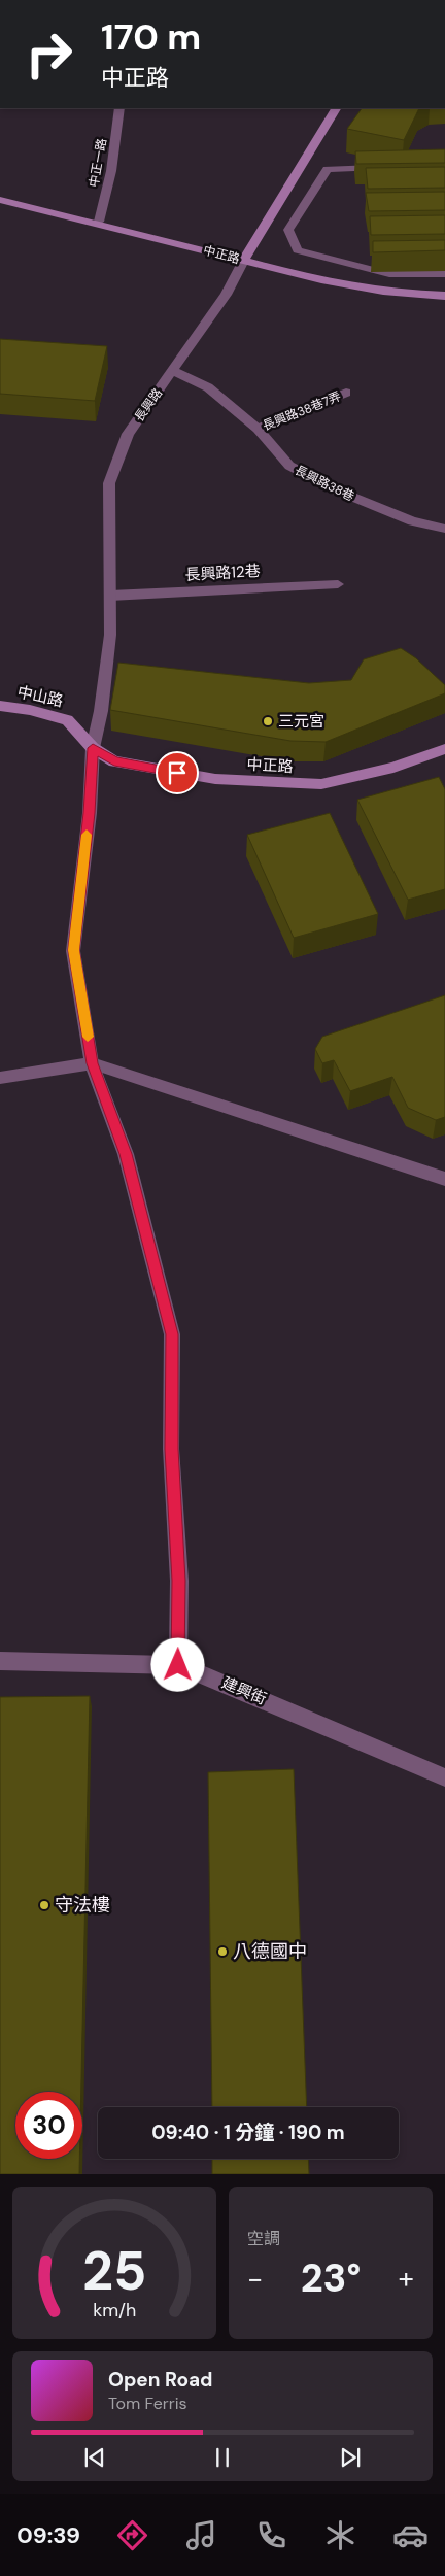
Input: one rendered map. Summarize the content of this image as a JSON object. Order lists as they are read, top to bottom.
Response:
{
  "streets": {
    "street": [
      "中正一路",
      "中正路",
      "長興路",
      "長興路38巷7弄",
      "長興路38巷",
      "長興路12巷",
      "中山路",
      "建興街"
    ]
  },
  "crossings": [
    ["中正一路", "中正路"],
    ["中正路", "長興路"],
    ["中正路", "中山路"],
    ["長興路", "長興路38巷"],
    ["長興路", "長興路12巷"],
    ["長興路", "中山路"],
    ["長興路", "建興街"],
    ["長興路38巷7弄", "長興路38巷"]
  ],
  "places": ["三元宮", "守法樓", "八德國中"],
  "page": {
    "turn": ["170 m", "中正路"],
    "limit": "30",
    "trip": "09:40 · 1 分鐘 · 190 m",
    "tile": "空調",
    "heat": ["−", "23°", "+"],
    "song": ["Open Road", "Tom Ferris"],
    "tabs": "09:39",
    "gauge": ["25", "km/h"]
  }
}
